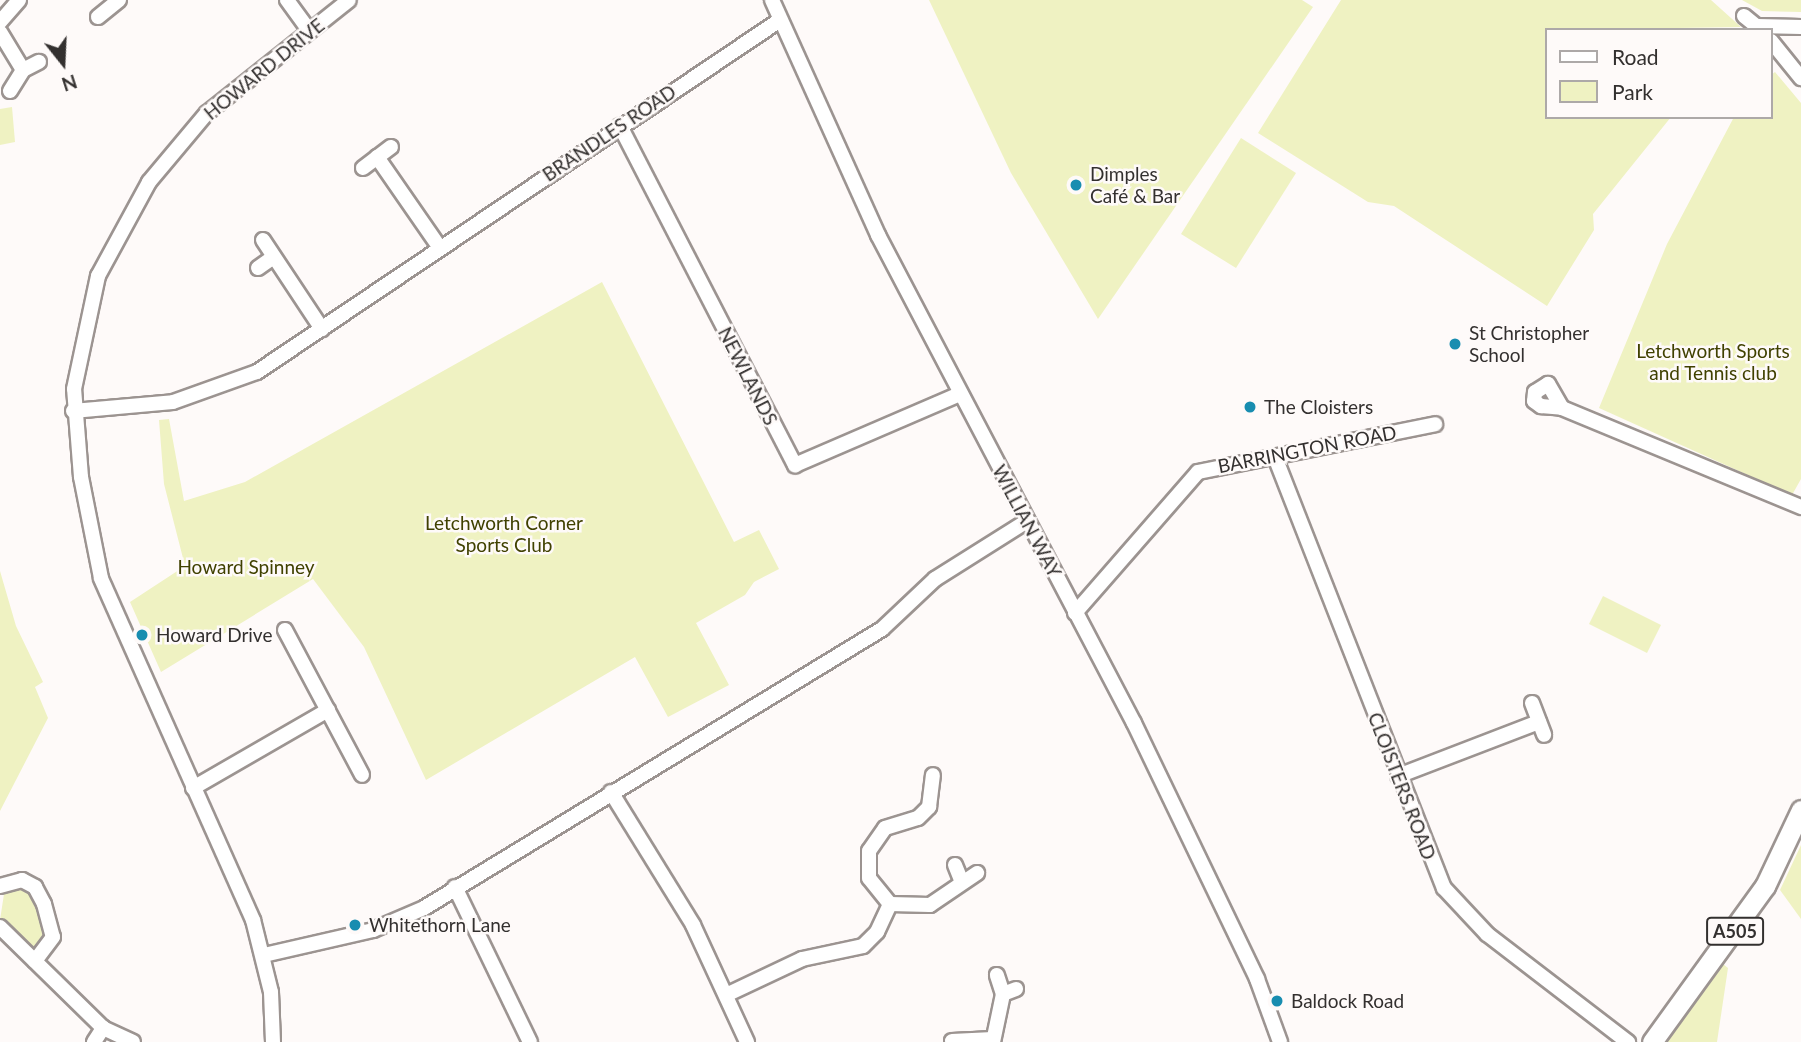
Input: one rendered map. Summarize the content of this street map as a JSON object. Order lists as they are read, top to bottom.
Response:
{
  "streets": {
    "main road": ["A505"],
    "street": [
      "HOWARD DRIVE",
      "BRANDLES ROAD",
      "NEWLANDS",
      "BARRINGTON ROAD",
      "WILLIAN WAY",
      "CLOISTERS ROAD"
    ]
  },
  "crossings": [
    ["HOWARD DRIVE", "BRANDLES ROAD"],
    ["BRANDLES ROAD", "NEWLANDS"],
    ["BRANDLES ROAD", "WILLIAN WAY"],
    ["NEWLANDS", "WILLIAN WAY"],
    ["BARRINGTON ROAD", "WILLIAN WAY"],
    ["BARRINGTON ROAD", "CLOISTERS ROAD"]
  ],
  "parks": ["Letchworth Sports and Tennis club", "Letchworth Corner Sports Club", "Howard Spinney"],
  "places": [
    "Dimples Café & Bar",
    "St Christopher School",
    "The Cloisters",
    "Howard Drive",
    "Whitethorn Lane",
    "Baldock Road"
  ],
  "legend": ["Road", "Park"],
  "north": "bottom"
}
